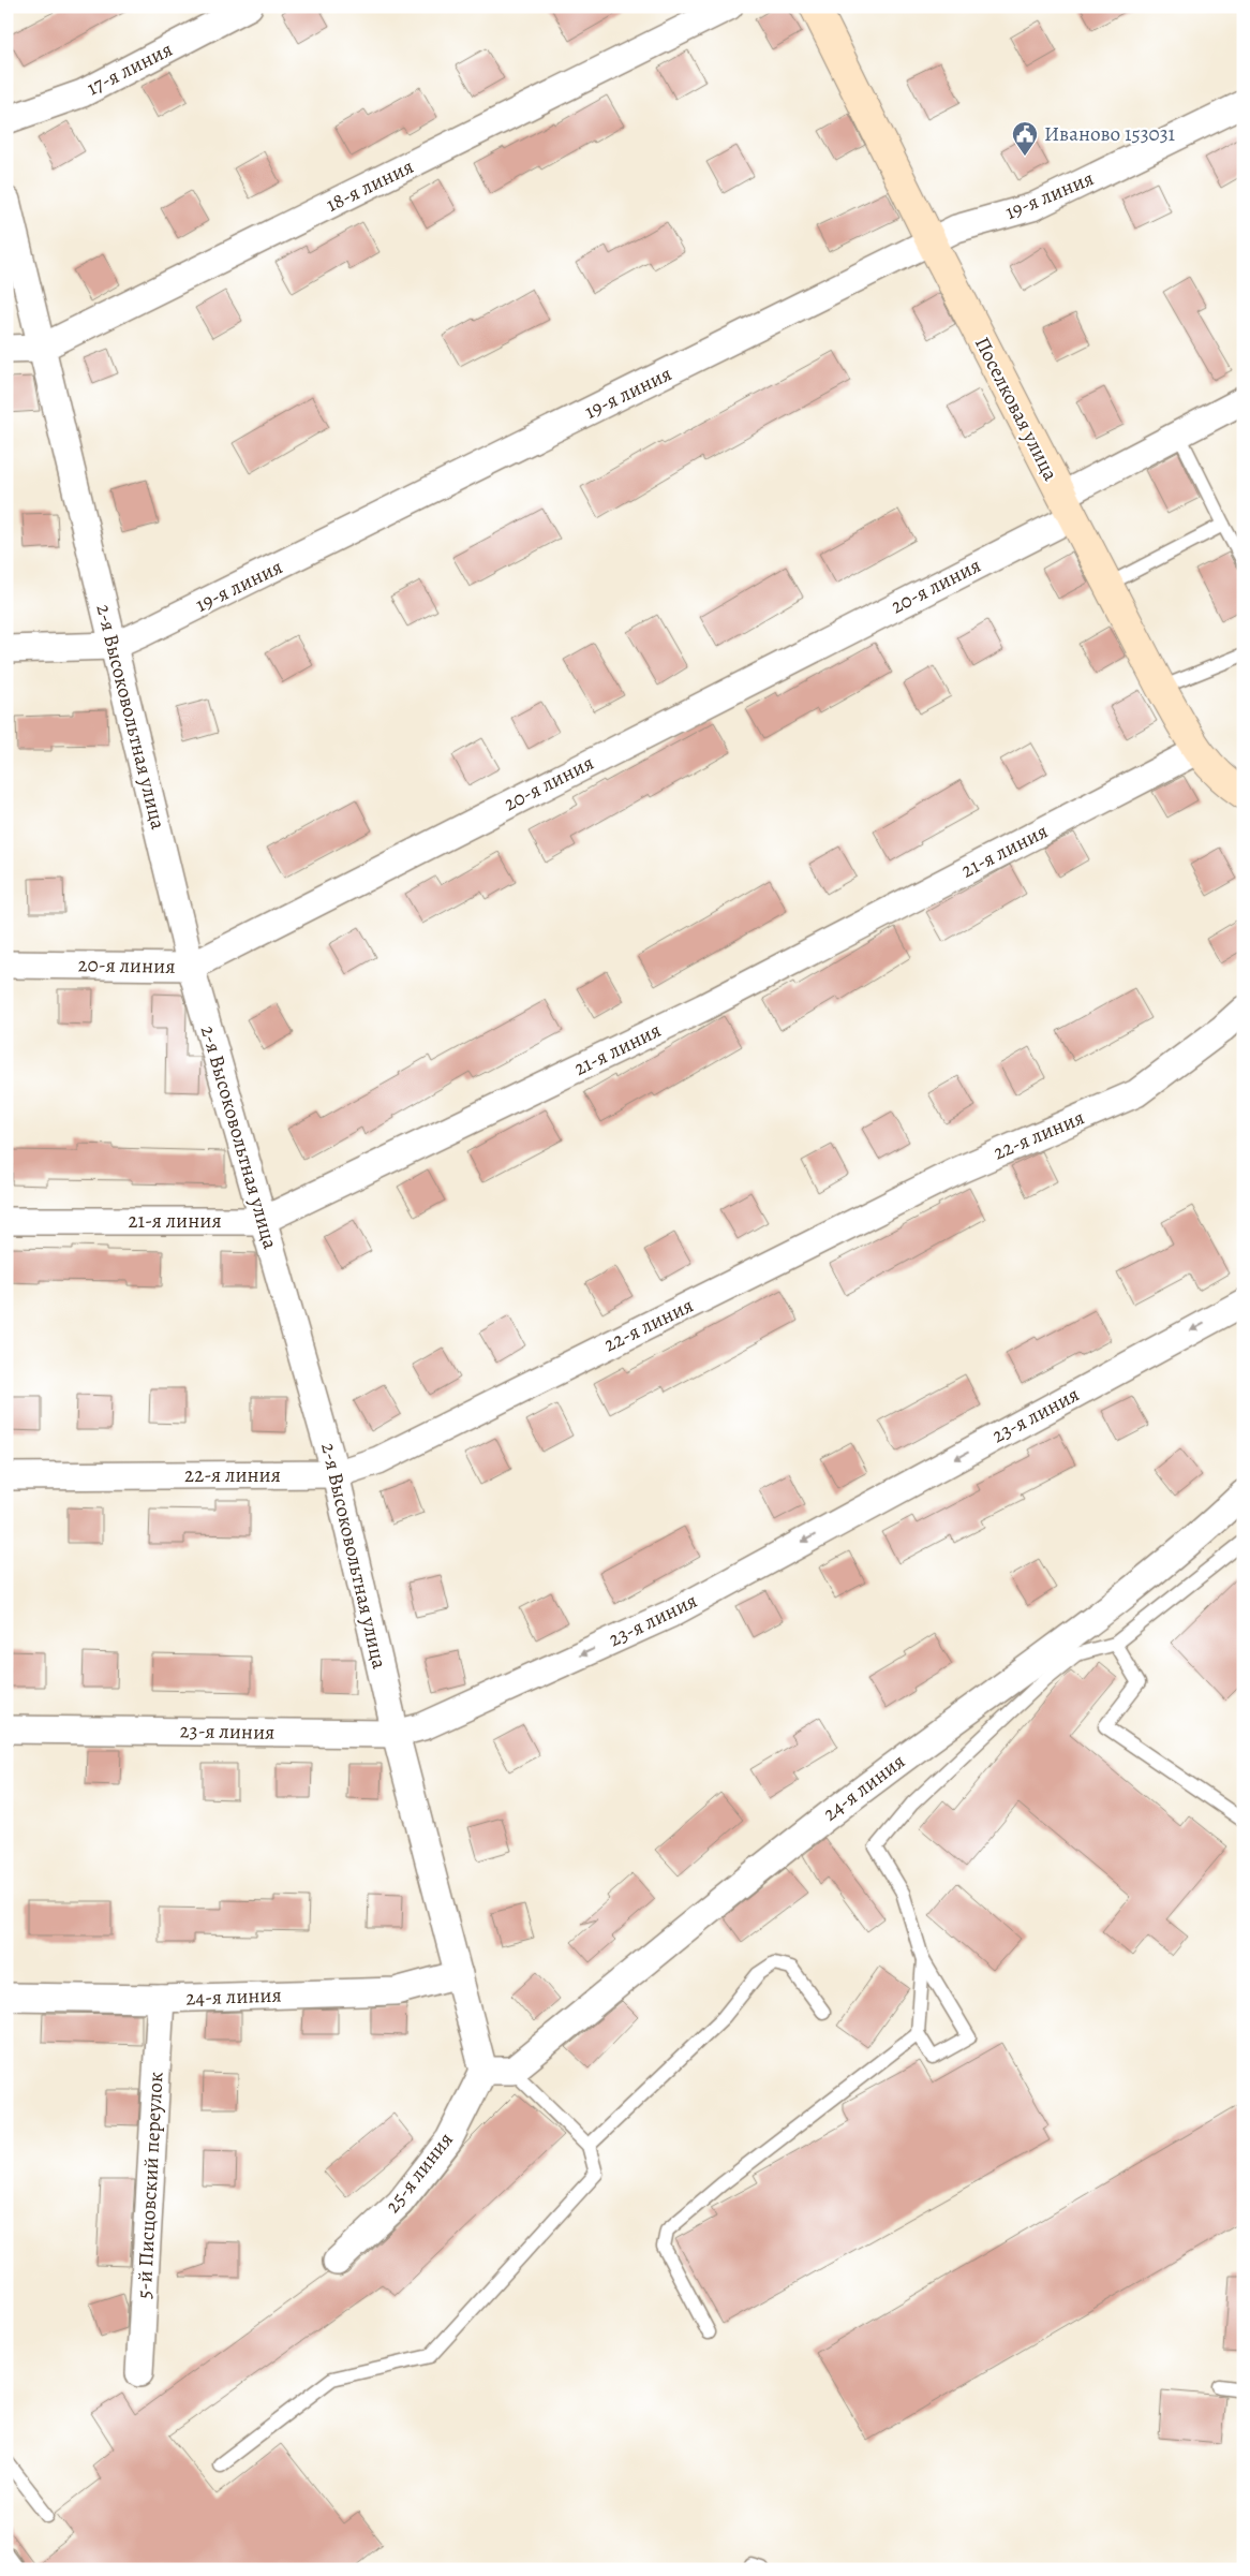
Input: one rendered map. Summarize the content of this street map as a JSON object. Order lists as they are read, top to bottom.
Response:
{
  "streets": {
    "street": [
      "17-я линия",
      "18-я линия",
      "19-я линия",
      "Поселковая улица",
      "20-я линия",
      "2-я Высоковольтная улица",
      "21-я линия",
      "22-я линия",
      "23-я линия",
      "24-я линия",
      "25-я линия",
      "5-й Писцовский переулок"
    ]
  },
  "crossings": [
    ["18-я линия", "2-я Высоковольтная улица"],
    ["19-я линия", "Поселковая улица"],
    ["19-я линия", "2-я Высоковольтная улица"],
    ["Поселковая улица", "20-я линия"],
    ["Поселковая улица", "21-я линия"],
    ["20-я линия", "2-я Высоковольтная улица"],
    ["2-я Высоковольтная улица", "21-я линия"],
    ["2-я Высоковольтная улица", "22-я линия"],
    ["2-я Высоковольтная улица", "23-я линия"],
    ["2-я Высоковольтная улица", "24-я линия"],
    ["2-я Высоковольтная улица", "25-я линия"],
    ["24-я линия", "5-й Писцовский переулок"]
  ],
  "one_way": ["23-я линия"],
  "places": {
    "public building": ["Иваново 153031"]
  }
}
